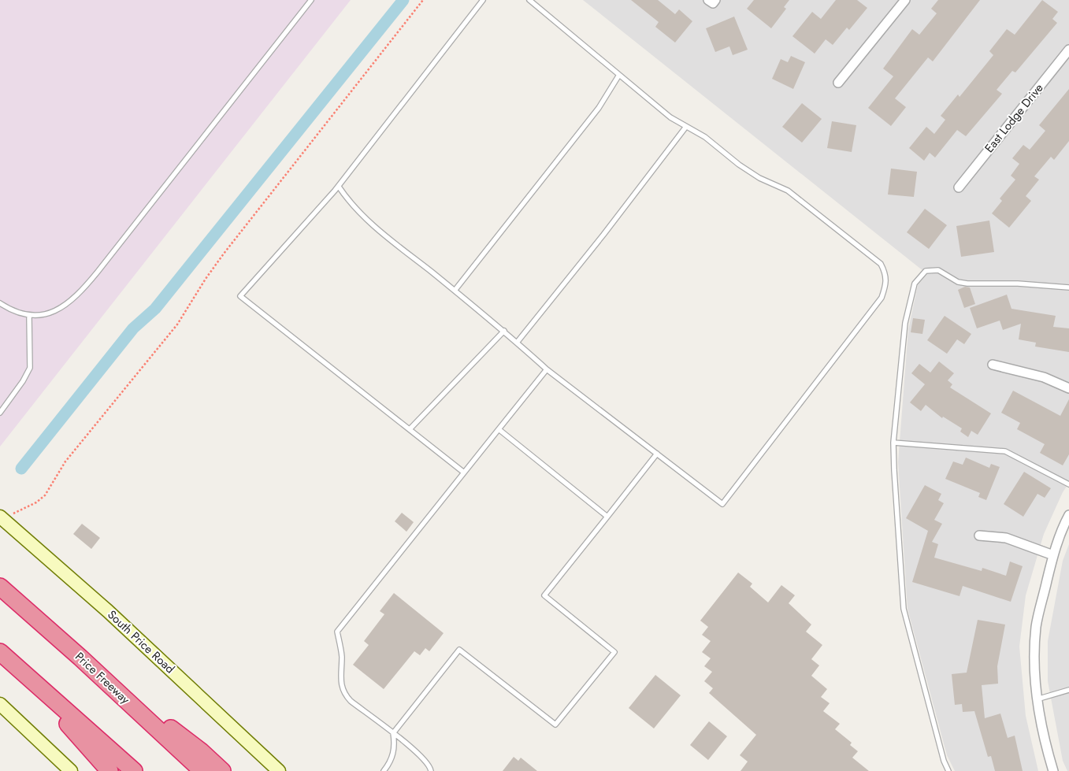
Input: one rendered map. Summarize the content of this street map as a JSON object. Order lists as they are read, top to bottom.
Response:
{
  "streets": {
    "highway": ["Price Freeway"],
    "main road": ["South Price Road"],
    "street": ["East Lodge Drive"]
  }
}
